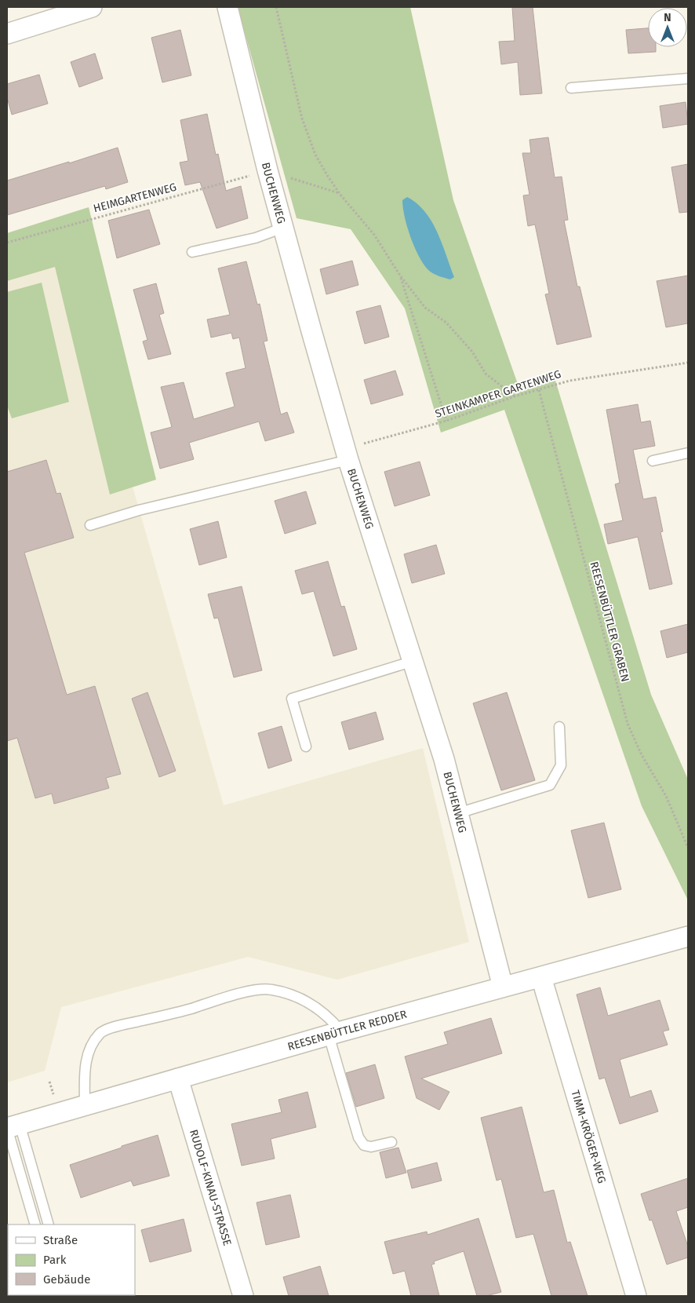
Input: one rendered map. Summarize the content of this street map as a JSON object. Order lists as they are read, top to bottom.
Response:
{
  "streets": {
    "street": [
      "BUCHENWEG",
      "REESENBÜTTLER REDDER",
      "TIMM-KRÖGER-WEG",
      "RUDOLF-KINAU-STRASSE"
    ],
    "path": ["HEIMGARTENWEG", "STEINKAMPER GARTENWEG", "REESENBÜTTLER GRABEN"]
  },
  "crossings": [
    ["BUCHENWEG", "HEIMGARTENWEG"],
    ["BUCHENWEG", "STEINKAMPER GARTENWEG"],
    ["BUCHENWEG", "REESENBÜTTLER REDDER"],
    ["STEINKAMPER GARTENWEG", "REESENBÜTTLER GRABEN"],
    ["REESENBÜTTLER REDDER", "TIMM-KRÖGER-WEG"],
    ["REESENBÜTTLER REDDER", "RUDOLF-KINAU-STRASSE"]
  ],
  "legend": ["Straße", "Park", "Gebäude"],
  "north": "top"
}
